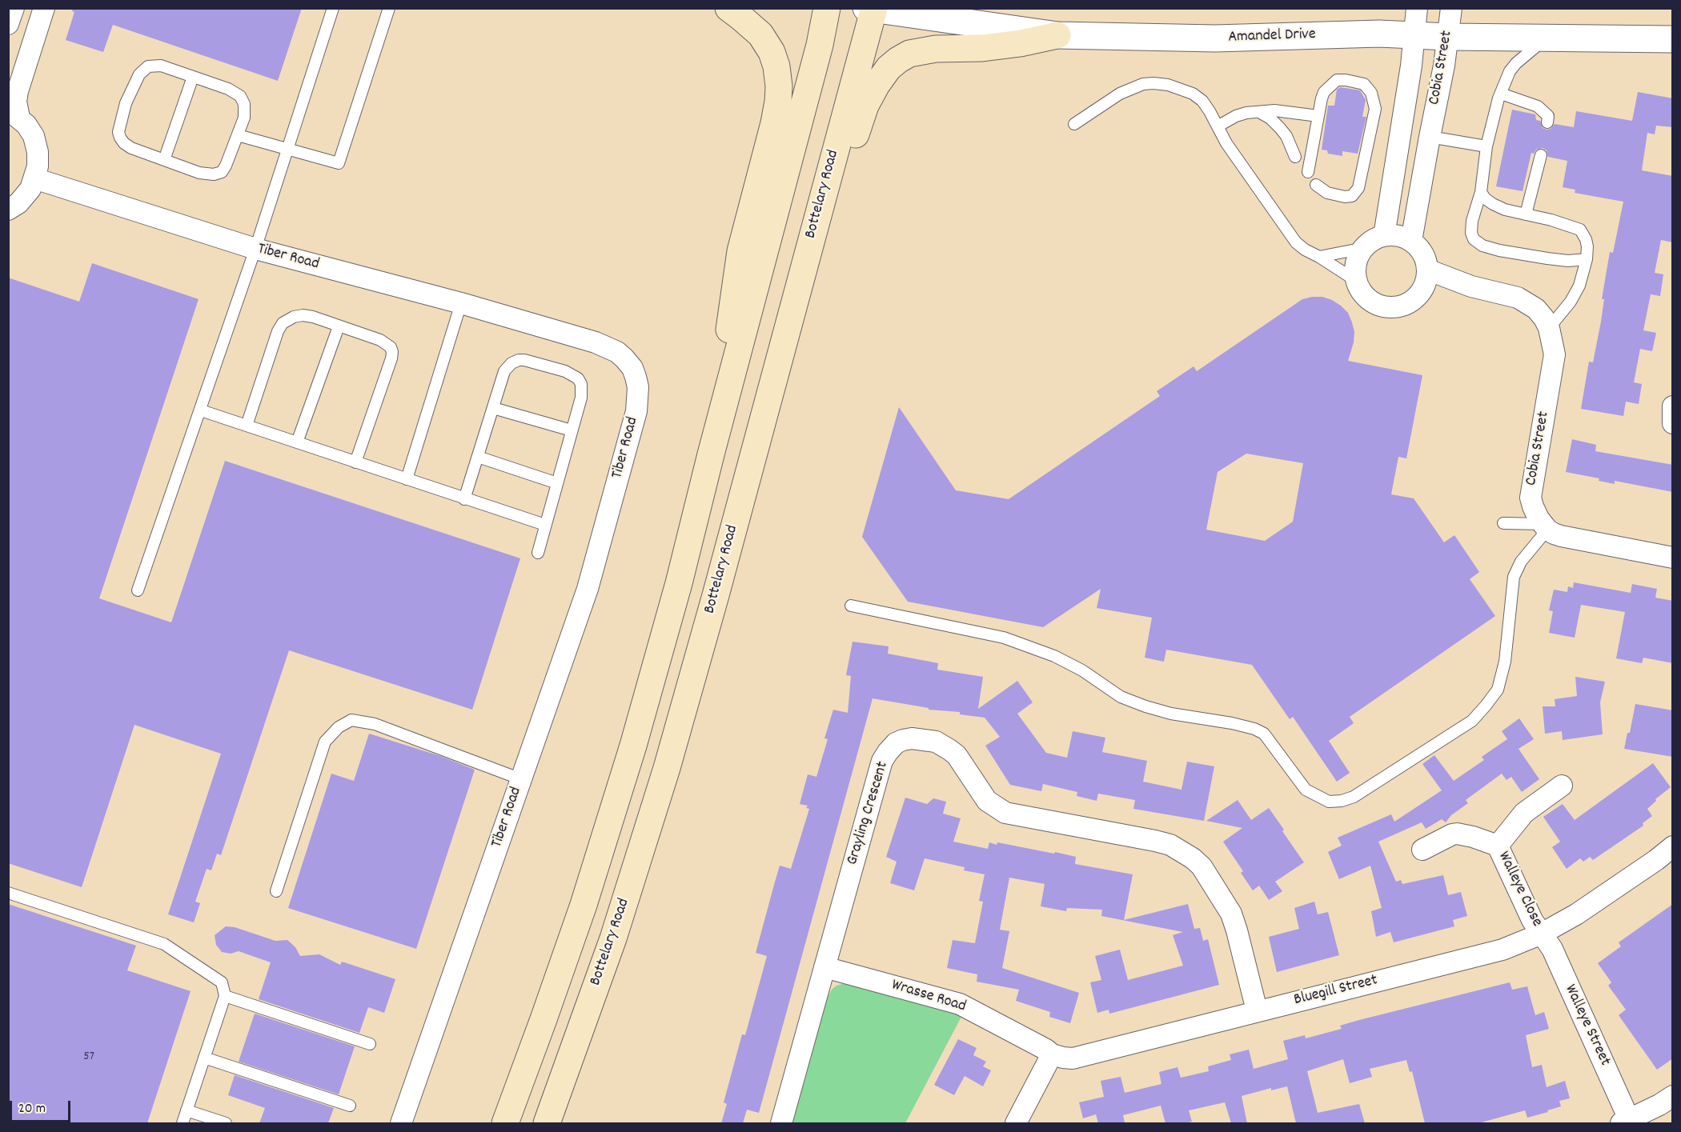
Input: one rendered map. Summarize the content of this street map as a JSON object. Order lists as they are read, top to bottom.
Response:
{
  "streets": {
    "main road": ["Bottelary Road"],
    "street": [
      "Amandel Drive",
      "Cobia Street",
      "Tiber Road",
      "Grayling Crescent",
      "Walleye Close",
      "Bluegill Street",
      "Wrasse Road",
      "Walleye Street"
    ]
  },
  "crossings": [
    ["Amandel Drive", "Cobia Street"],
    ["Amandel Drive", "Bottelary Road"],
    ["Grayling Crescent", "Bluegill Street"],
    ["Grayling Crescent", "Wrasse Road"],
    ["Walleye Close", "Bluegill Street"],
    ["Walleye Close", "Walleye Street"],
    ["Bluegill Street", "Wrasse Road"],
    ["Bluegill Street", "Walleye Street"]
  ],
  "house_numbers": ["57"],
  "scale_bar": "20 m"
}
